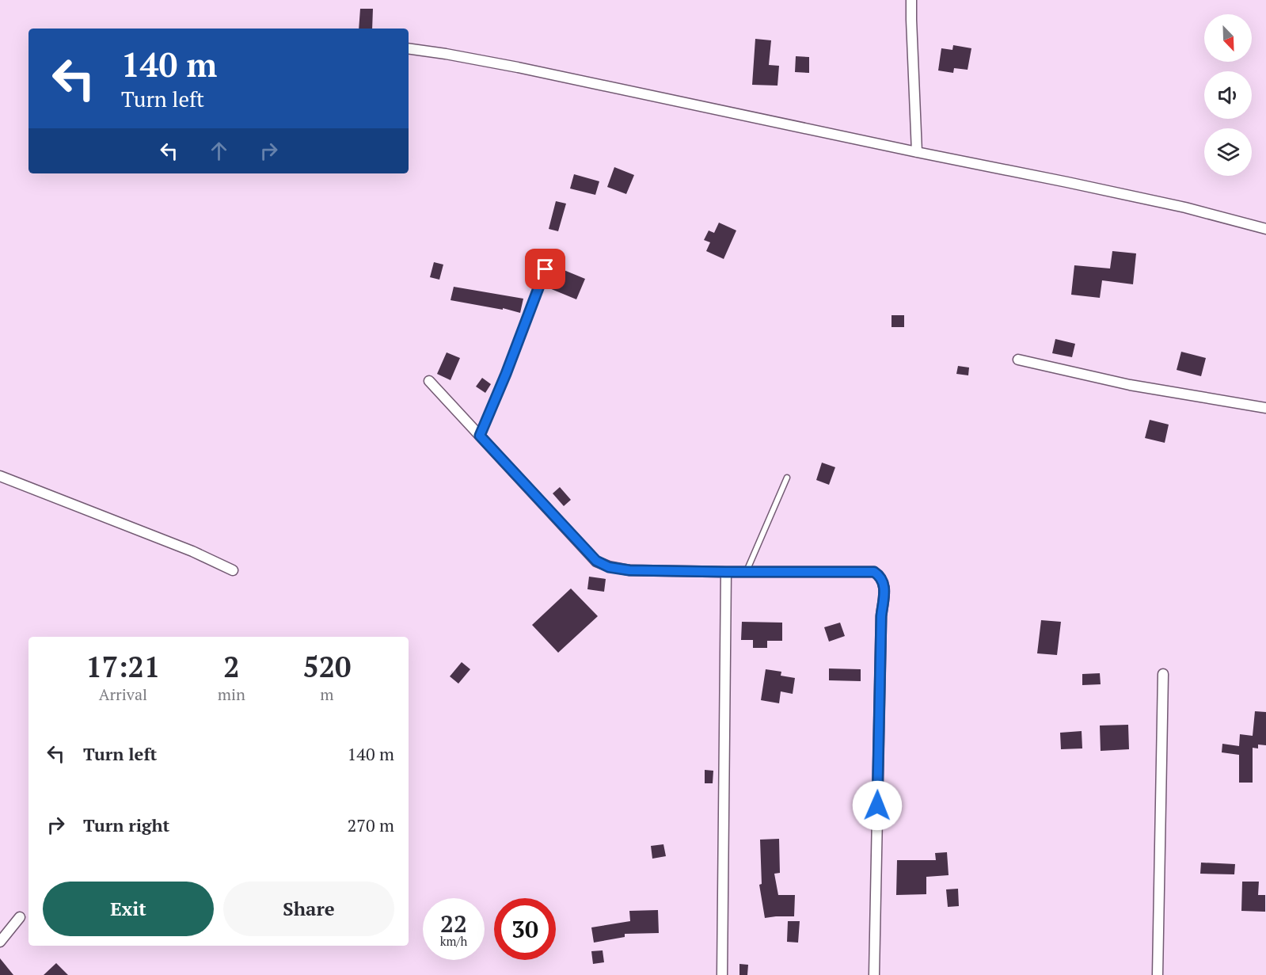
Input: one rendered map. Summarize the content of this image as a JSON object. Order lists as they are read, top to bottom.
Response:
{
  "north": "bottom right",
  "page": {
    "turn": ["140 m", "Turn left"],
    "eta": [
      "17:21",
      "Arrival",
      "2",
      "min",
      "520",
      "m"
    ],
    "list": [
      {
        "name": "Turn left",
        "value": "140 m"
      },
      {
        "name": "Turn right",
        "value": "270 m"
      }
    ],
    "buttons": ["Exit", "Share"],
    "speed": "22 km/h",
    "limit": "30"
  }
}
